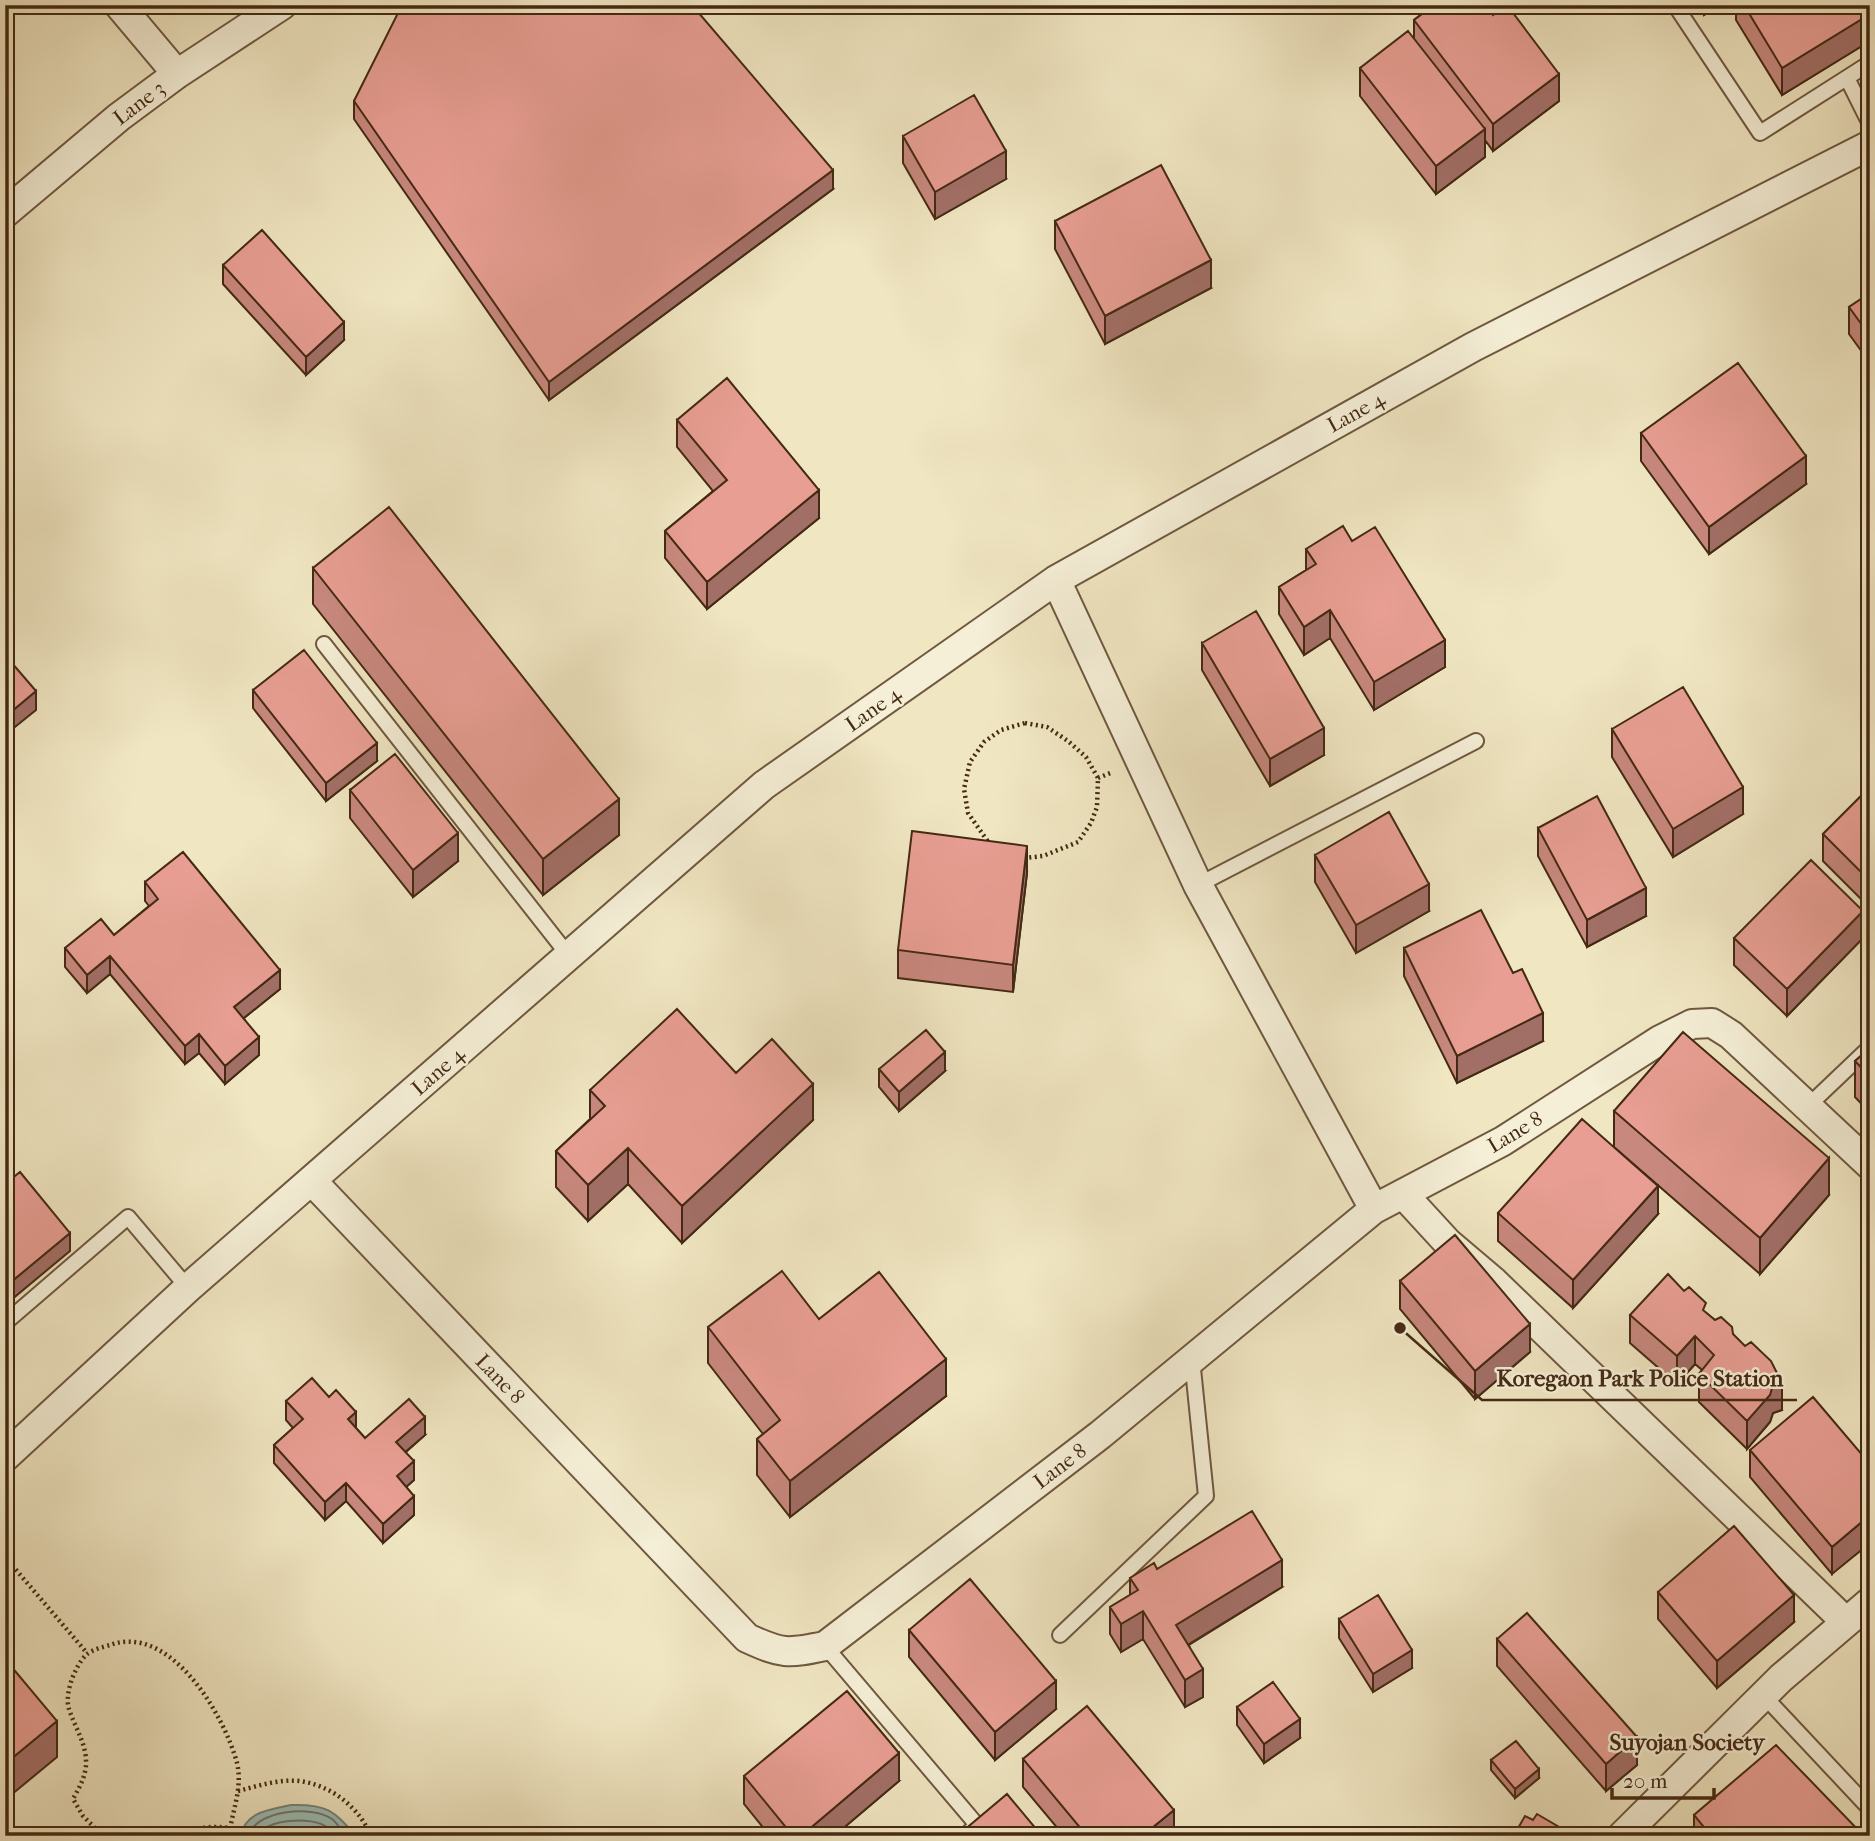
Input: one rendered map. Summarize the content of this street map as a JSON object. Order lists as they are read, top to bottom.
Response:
{
  "streets": {
    "street": ["Lane 3", "Lane 4", "Lane 8"]
  },
  "crossings": [
    ["Lane 4", "Lane 8"]
  ],
  "districts": ["Suyojan Society"],
  "places": ["Koregaon Park Police Station"],
  "scale_bar": "20 m"
}
